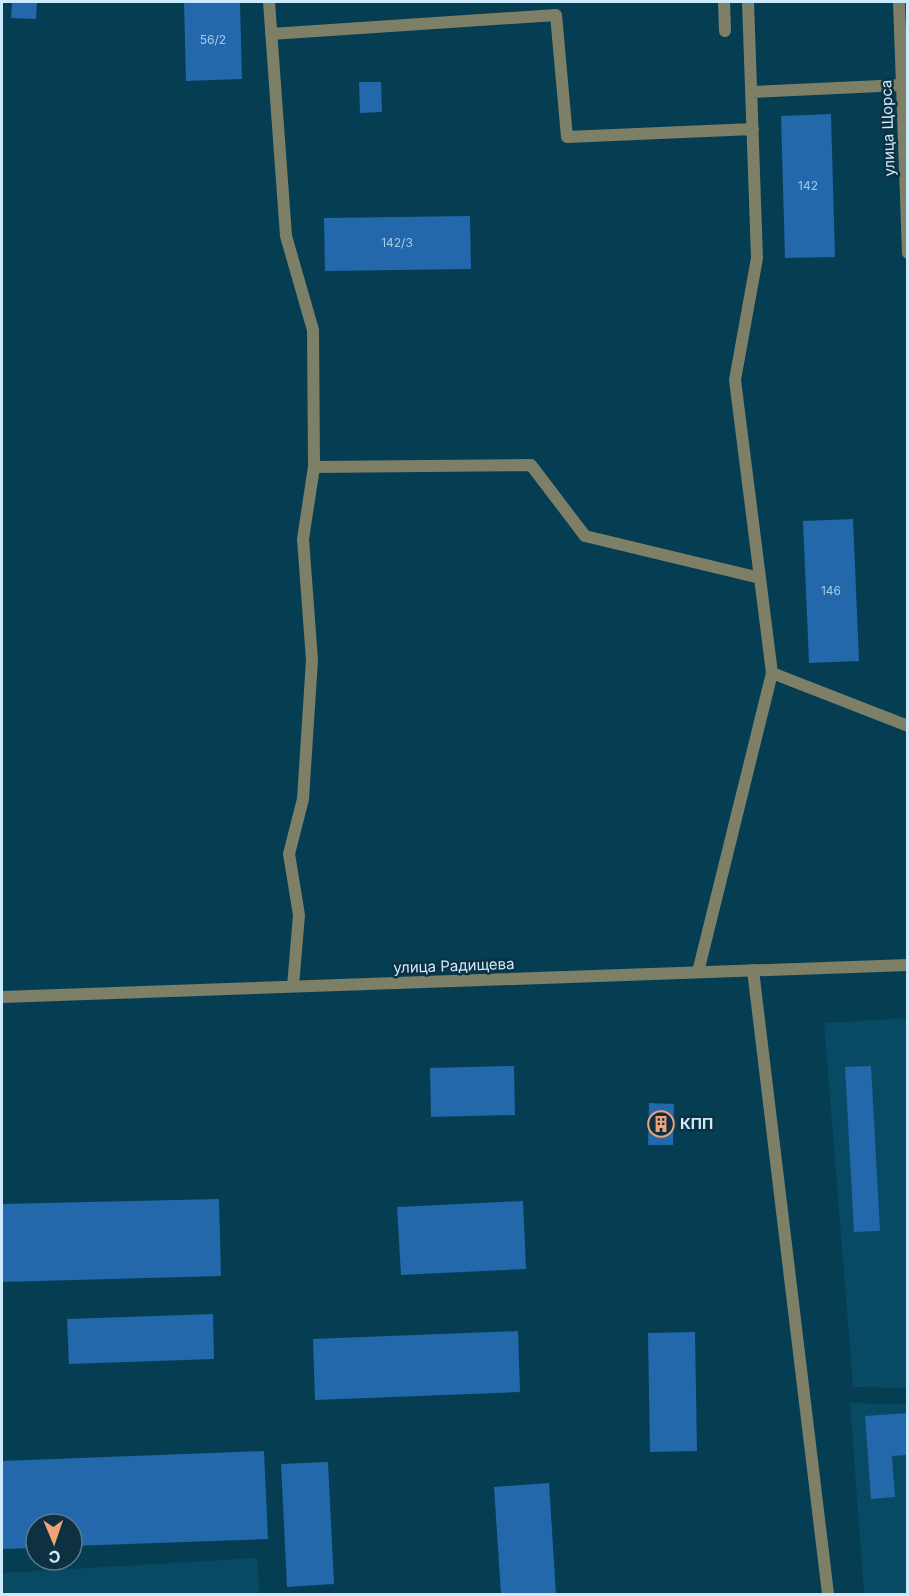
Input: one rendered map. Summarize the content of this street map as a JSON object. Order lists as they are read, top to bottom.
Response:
{
  "streets": {
    "street": ["улица Щорса", "улица Радищева"]
  },
  "places": {
    "building": ["КПП"]
  },
  "house_numbers": [
    "56/2",
    "142",
    "142/3",
    "146"
  ],
  "north": "bottom"
}
